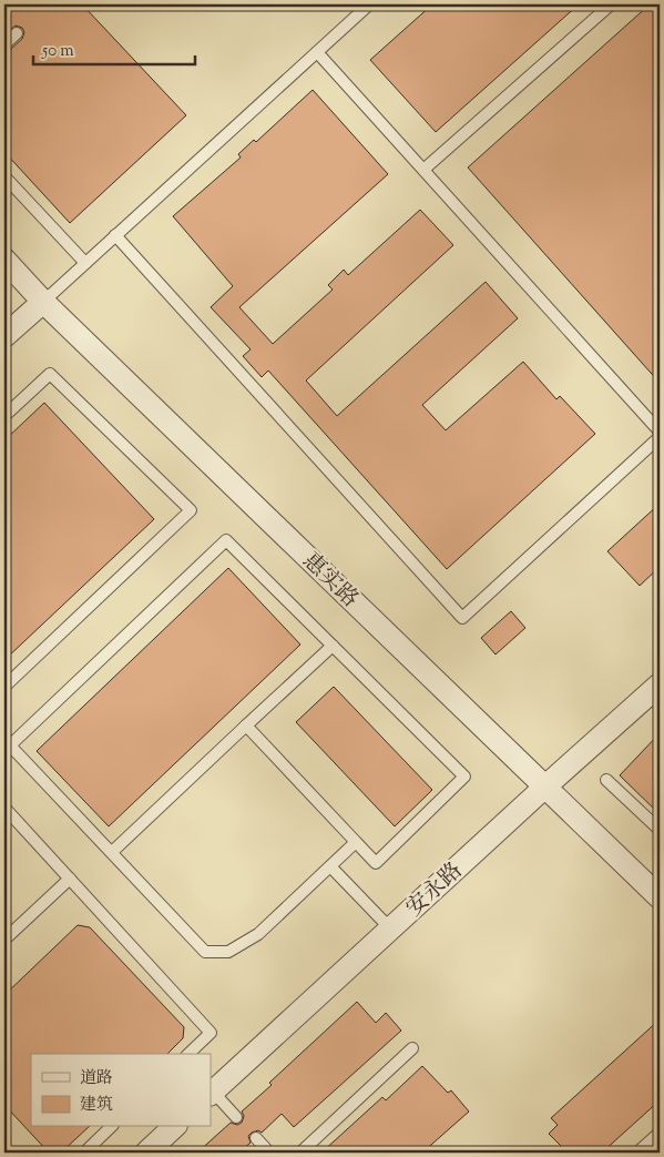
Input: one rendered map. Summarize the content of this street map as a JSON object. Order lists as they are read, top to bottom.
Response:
{
  "streets": {
    "street": ["惠实路", "安永路"]
  },
  "crossings": [
    ["惠实路", "安永路"]
  ],
  "legend": ["道路", "建筑"],
  "scale_bar": "50 m"
}
